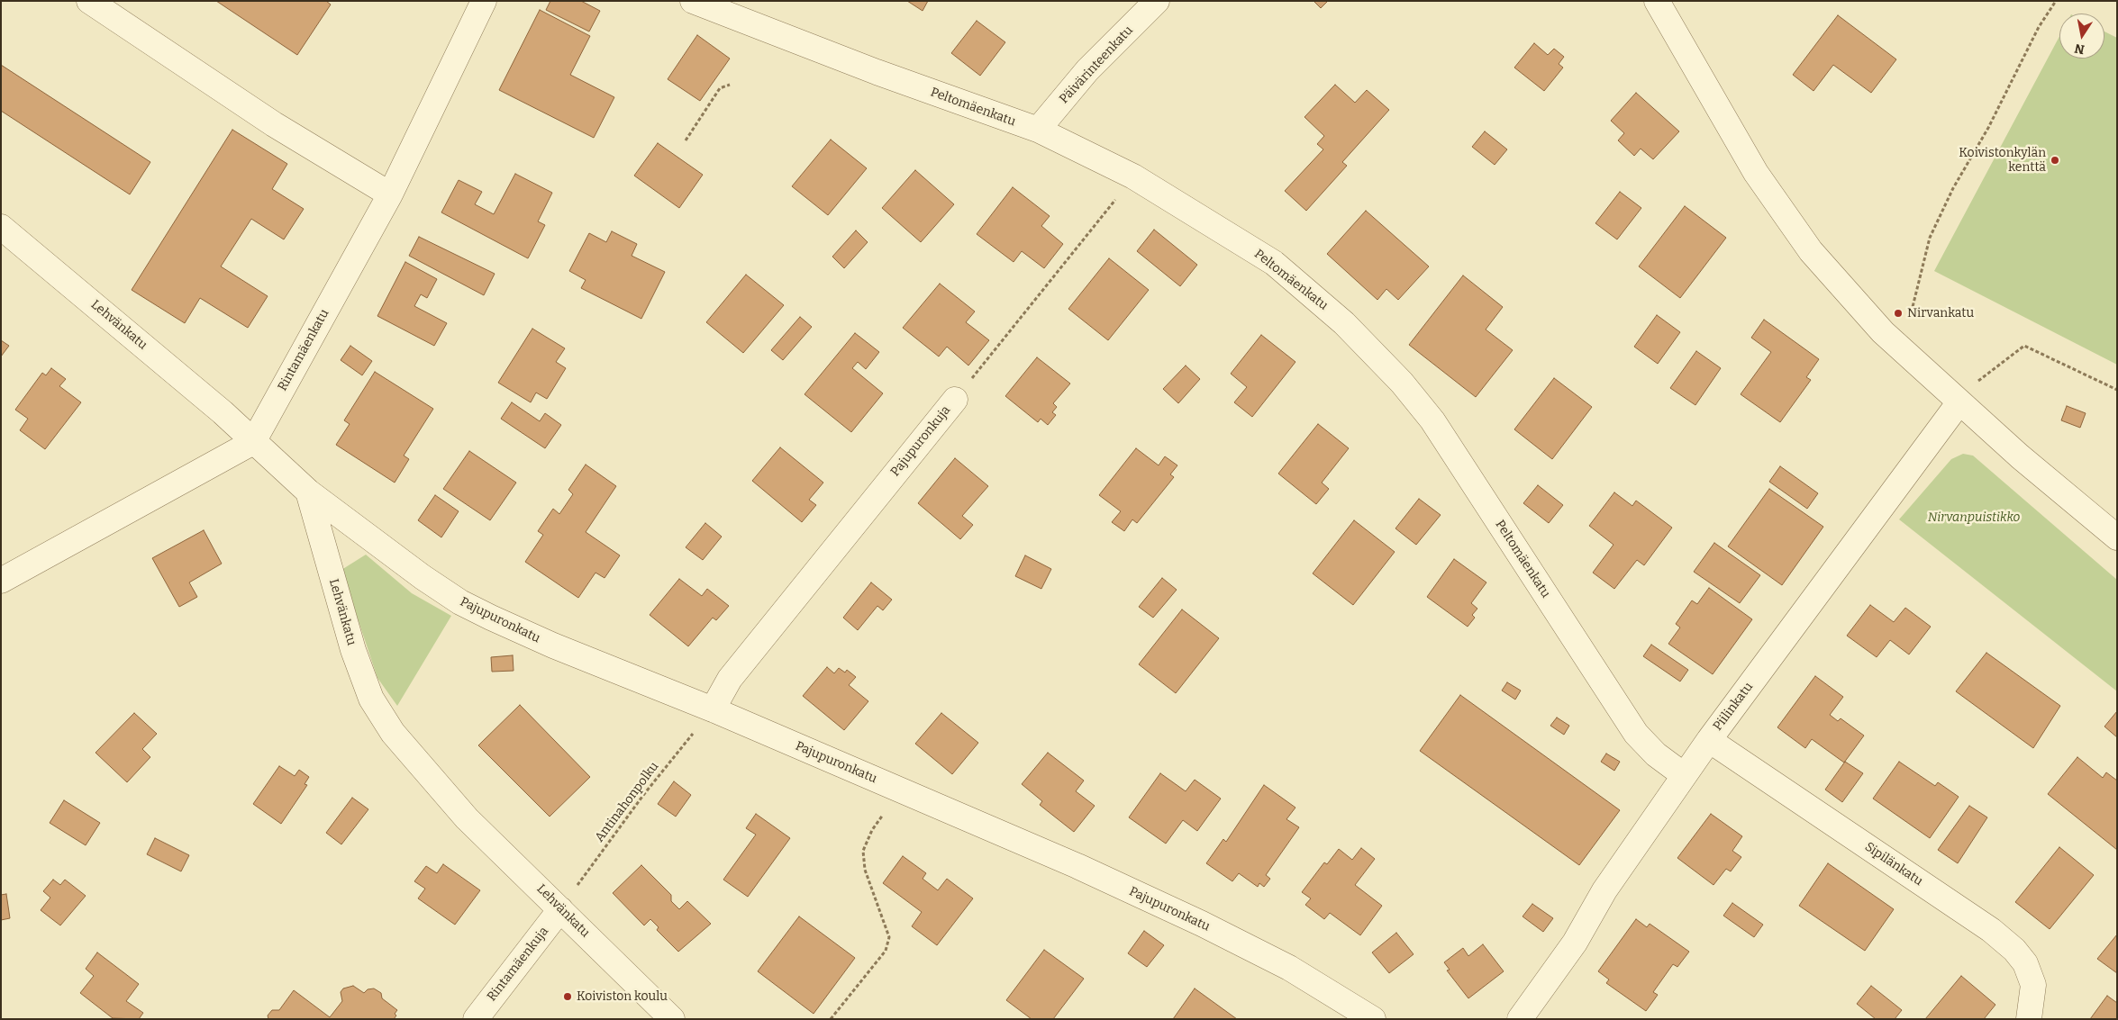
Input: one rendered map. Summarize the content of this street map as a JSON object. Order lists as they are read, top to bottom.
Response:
{
  "streets": {
    "street": [
      "Päivärinteenkatu",
      "Peltomäenkatu",
      "Lehvänkatu",
      "Rintamäenkatu",
      "Pajupuronkuja",
      "Pajupuronkatu",
      "Piilinkatu",
      "Sipilänkatu",
      "Rintamäenkuja"
    ],
    "path": ["Antinahonpolku"]
  },
  "crossings": [
    ["Päivärinteenkatu", "Peltomäenkatu"],
    ["Peltomäenkatu", "Pajupuronkuja"],
    ["Peltomäenkatu", "Piilinkatu"],
    ["Lehvänkatu", "Rintamäenkatu"],
    ["Lehvänkatu", "Pajupuronkatu"],
    ["Lehvänkatu", "Antinahonpolku"],
    ["Lehvänkatu", "Rintamäenkuja"],
    ["Pajupuronkuja", "Pajupuronkatu"],
    ["Pajupuronkuja", "Antinahonpolku"],
    ["Pajupuronkatu", "Antinahonpolku"],
    ["Piilinkatu", "Sipilänkatu"],
    ["Antinahonpolku", "Rintamäenkuja"]
  ],
  "parks": ["Nirvanpuistikko"],
  "places": ["Koivistonkylän kenttä", "Nirvankatu", "Koiviston koulu"],
  "north": "bottom"
}
